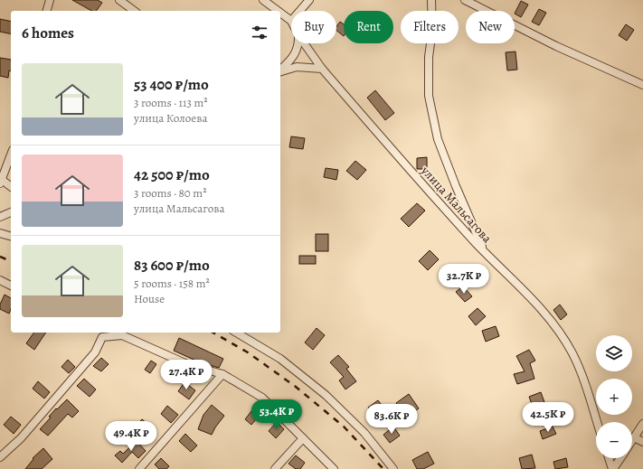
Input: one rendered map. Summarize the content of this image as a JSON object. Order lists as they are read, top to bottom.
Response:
{
  "streets": {
    "street": ["улица Мальсагова"]
  },
  "page": {
    "chip": [
      "Buy",
      "Rent",
      "Filters",
      "New"
    ],
    "heading": "6 homes",
    "list": [
      {
        "name": "53 400 ₽/mo",
        "note": "3 rooms · 113 m² · улица Колоева"
      },
      {
        "name": "42 500 ₽/mo",
        "note": "3 rooms · 80 m² · улица Мальсагова"
      },
      {
        "name": "83 600 ₽/mo",
        "note": "5 rooms · 158 m² · House"
      }
    ],
    "price": [
      "32.7K ₽",
      "27.4K ₽",
      "53.4K ₽",
      "42.5K ₽",
      "83.6K ₽",
      "49.4K ₽"
    ],
    "map_buttons": ["+", "−"]
  }
}
